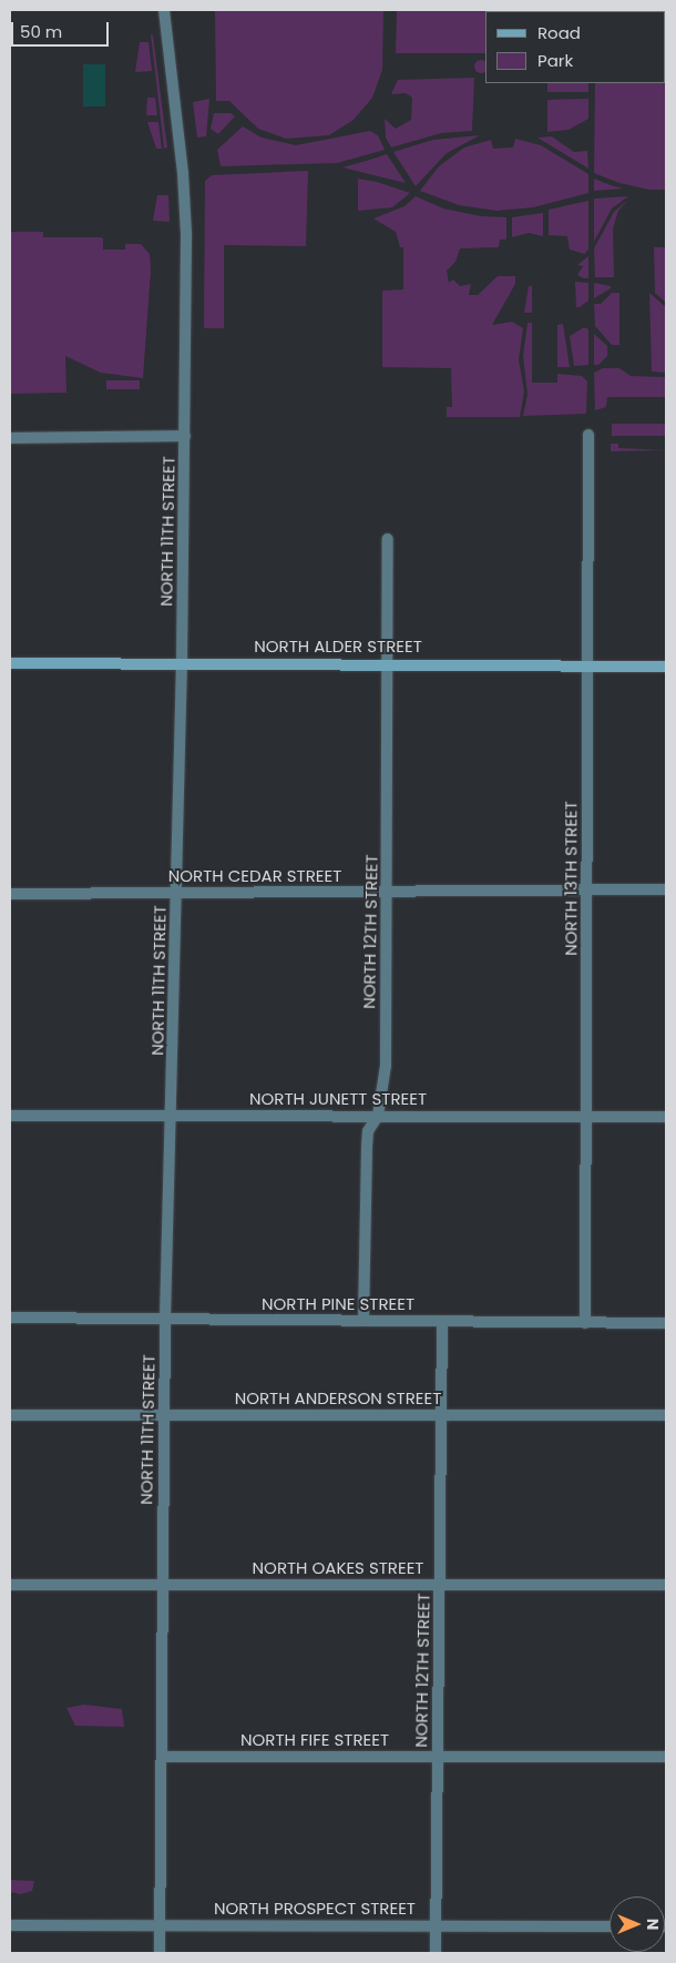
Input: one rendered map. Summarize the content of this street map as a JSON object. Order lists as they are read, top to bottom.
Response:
{
  "streets": {
    "street": [
      "NORTH 11TH STREET",
      "NORTH ALDER STREET",
      "NORTH CEDAR STREET",
      "NORTH 13TH STREET",
      "NORTH 12TH STREET",
      "NORTH JUNETT STREET",
      "NORTH PINE STREET",
      "NORTH ANDERSON STREET",
      "NORTH OAKES STREET",
      "NORTH FIFE STREET",
      "NORTH PROSPECT STREET"
    ]
  },
  "crossings": [
    ["NORTH 11TH STREET", "NORTH ALDER STREET"],
    ["NORTH 11TH STREET", "NORTH CEDAR STREET"],
    ["NORTH 11TH STREET", "NORTH JUNETT STREET"],
    ["NORTH 11TH STREET", "NORTH PINE STREET"],
    ["NORTH 11TH STREET", "NORTH ANDERSON STREET"],
    ["NORTH 11TH STREET", "NORTH OAKES STREET"],
    ["NORTH 11TH STREET", "NORTH FIFE STREET"],
    ["NORTH 11TH STREET", "NORTH PROSPECT STREET"],
    ["NORTH ALDER STREET", "NORTH 13TH STREET"],
    ["NORTH ALDER STREET", "NORTH 12TH STREET"],
    ["NORTH CEDAR STREET", "NORTH 13TH STREET"],
    ["NORTH CEDAR STREET", "NORTH 12TH STREET"],
    ["NORTH 13TH STREET", "NORTH JUNETT STREET"],
    ["NORTH 13TH STREET", "NORTH PINE STREET"],
    ["NORTH 12TH STREET", "NORTH JUNETT STREET"],
    ["NORTH 12TH STREET", "NORTH PINE STREET"],
    ["NORTH 12TH STREET", "NORTH ANDERSON STREET"],
    ["NORTH 12TH STREET", "NORTH OAKES STREET"],
    ["NORTH 12TH STREET", "NORTH FIFE STREET"],
    ["NORTH 12TH STREET", "NORTH PROSPECT STREET"]
  ],
  "legend": ["Road", "Park"],
  "scale_bar": "50 m",
  "north": "right"
}
